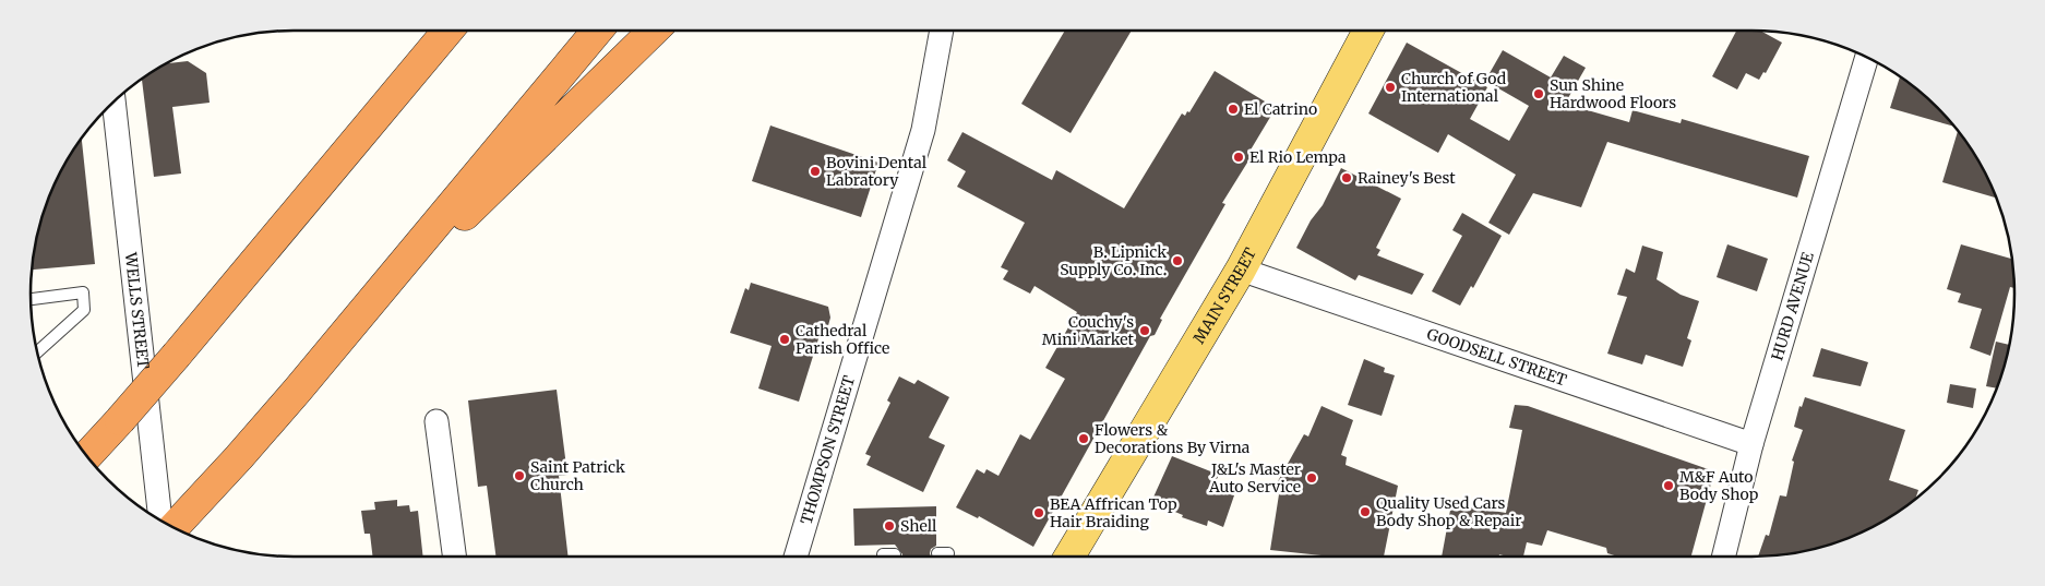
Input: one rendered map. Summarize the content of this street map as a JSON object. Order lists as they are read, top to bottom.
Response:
{
  "streets": {
    "main road": ["MAIN STREET"],
    "street": [
      "HURD AVENUE",
      "WELLS STREET",
      "GOODSELL STREET",
      "THOMPSON STREET"
    ]
  },
  "crossings": [
    ["MAIN STREET", "GOODSELL STREET"],
    ["HURD AVENUE", "GOODSELL STREET"]
  ],
  "places": [
    "Church of God International",
    "Sun Shine Hardwood Floors",
    "El Catrino",
    "El Rio Lempa",
    "Bovini Dental Labratory",
    "Rainey's Best",
    "B. Lipnick Supply Co. Inc.",
    "Couchy's Mini Market",
    "Cathedral Parish Office",
    "Flowers & Decorations By Virna",
    "Saint Patrick Church",
    "J&L's Master Auto Service",
    "M&F Auto Body Shop",
    "Quality Used Cars Body Shop & Repair",
    "BEA Affrican Top Hair Braiding",
    "Shell"
  ]
}
